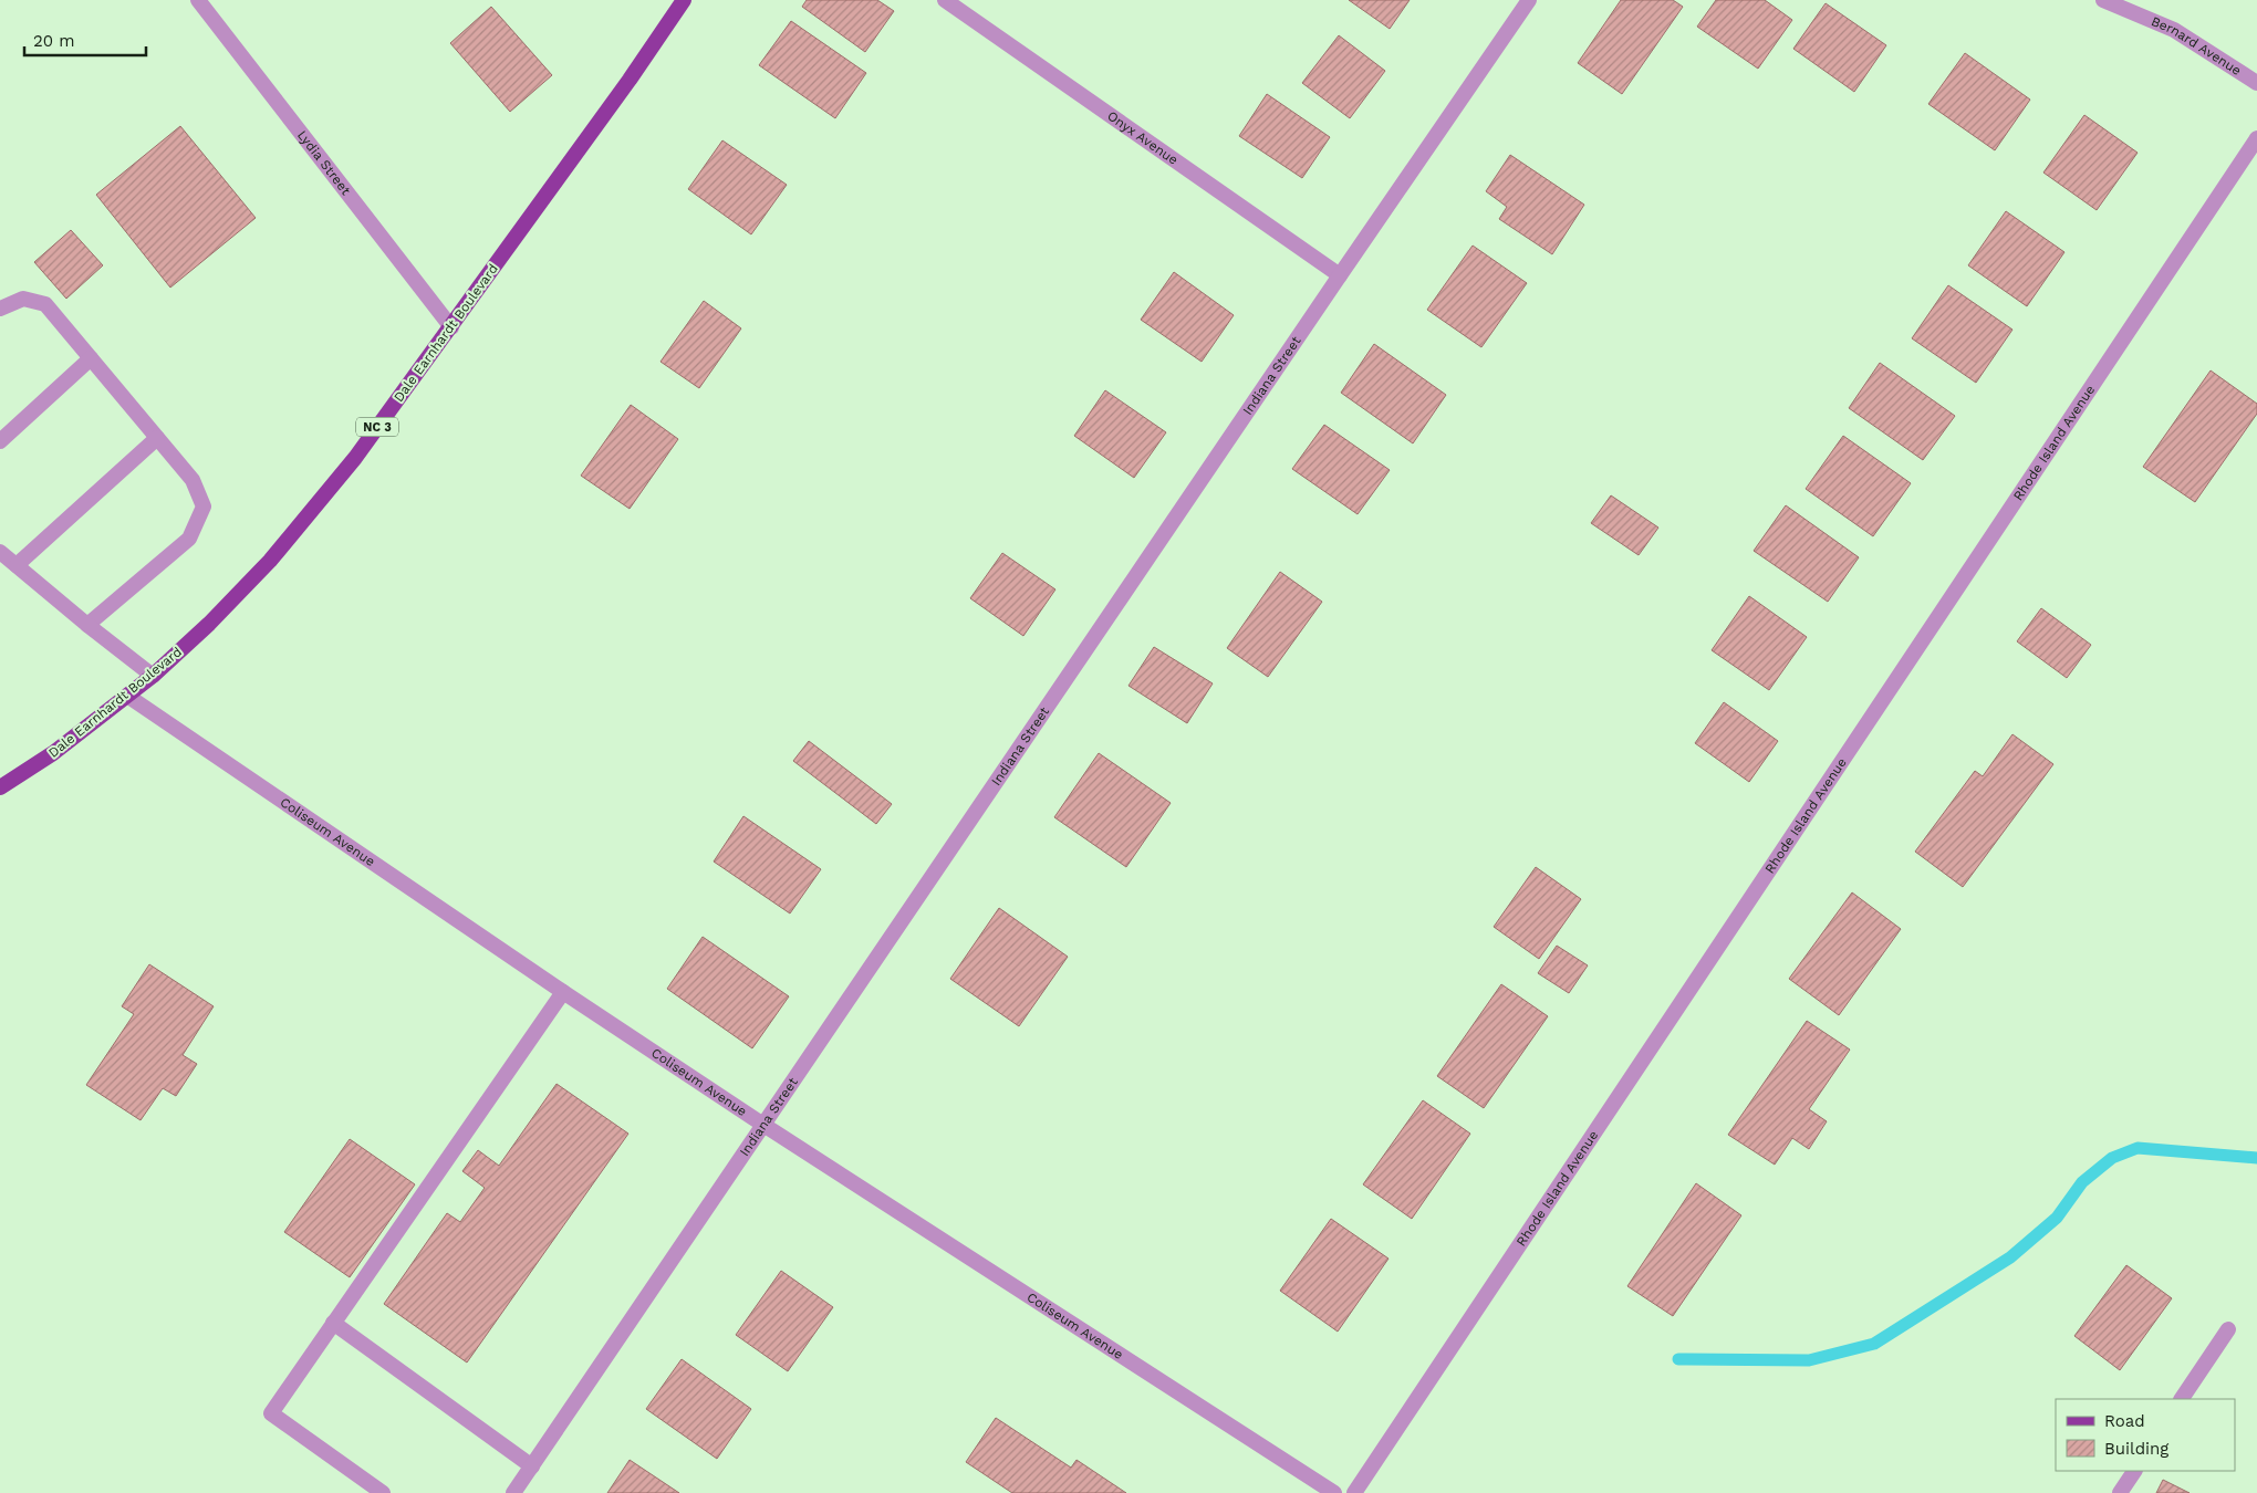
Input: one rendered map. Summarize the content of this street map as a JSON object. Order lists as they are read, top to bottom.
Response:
{
  "streets": {
    "main road": ["Dale Earnhardt Boulevard", "NC 3"],
    "street": [
      "Bernard Avenue",
      "Onyx Avenue",
      "Lydia Street",
      "Indiana Street",
      "Rhode Island Avenue",
      "Coliseum Avenue"
    ]
  },
  "crossings": [
    ["Onyx Avenue", "Indiana Street"],
    ["Lydia Street", "Dale Earnhardt Boulevard"],
    ["Dale Earnhardt Boulevard", "Coliseum Avenue"],
    ["Indiana Street", "Coliseum Avenue"]
  ],
  "legend": ["Road", "Building"],
  "scale_bar": "20 m"
}
